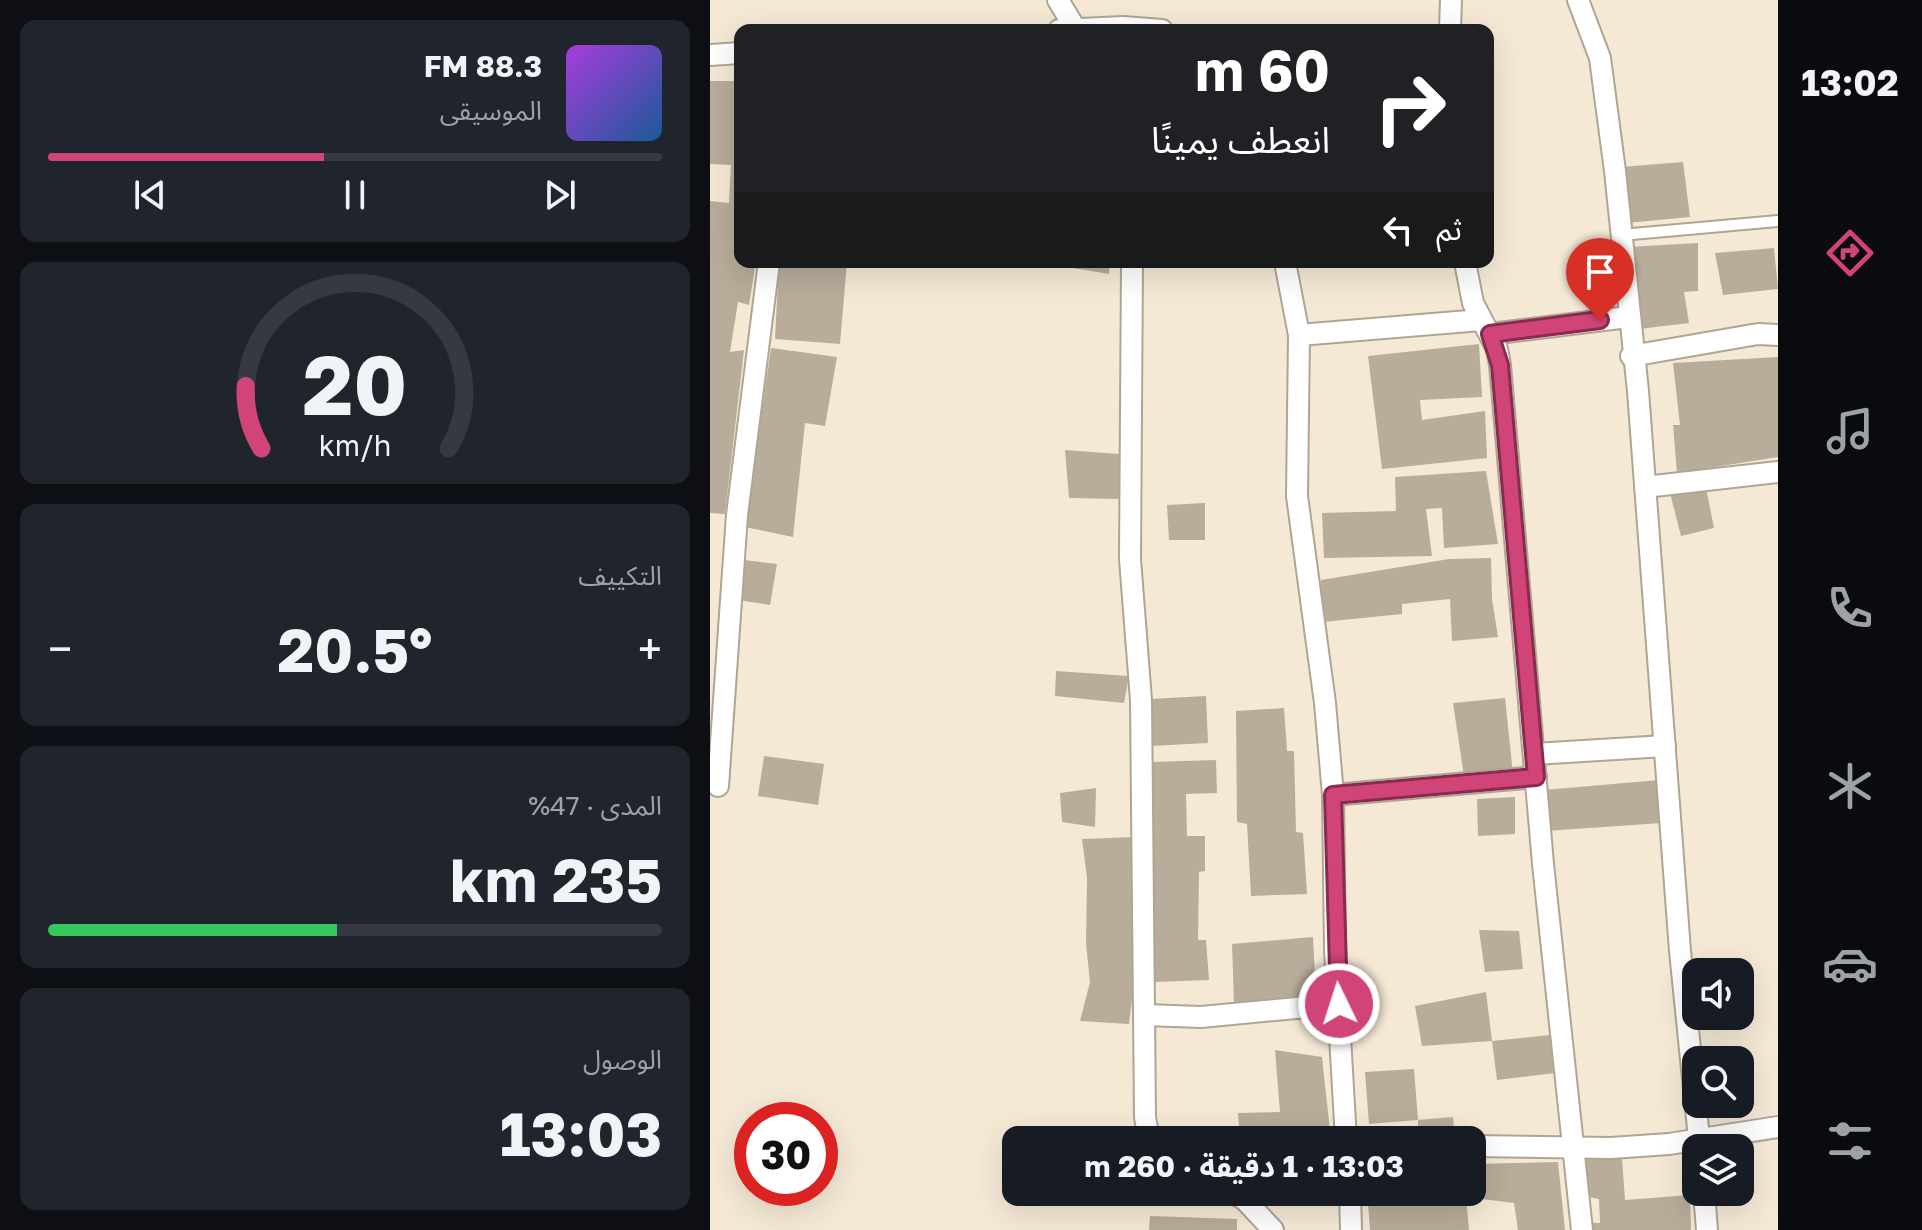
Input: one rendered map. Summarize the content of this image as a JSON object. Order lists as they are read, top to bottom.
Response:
{
  "page": {
    "tabs": "13:02",
    "turn": ["60 m", "انعطف يمينًا"],
    "song": ["88.3 FM", "الموسيقى"],
    "then": "ثم",
    "tile": [
      "التكييف",
      ["المدى · 47%", "235 km"],
      ["الوصول", "13:03"]
    ],
    "heat": ["−", "20.5°", "+"],
    "limit": "30",
    "trip": "13:03 · 1 دقيقة · 260 m",
    "gauge": ["20", "km/h"]
  }
}
